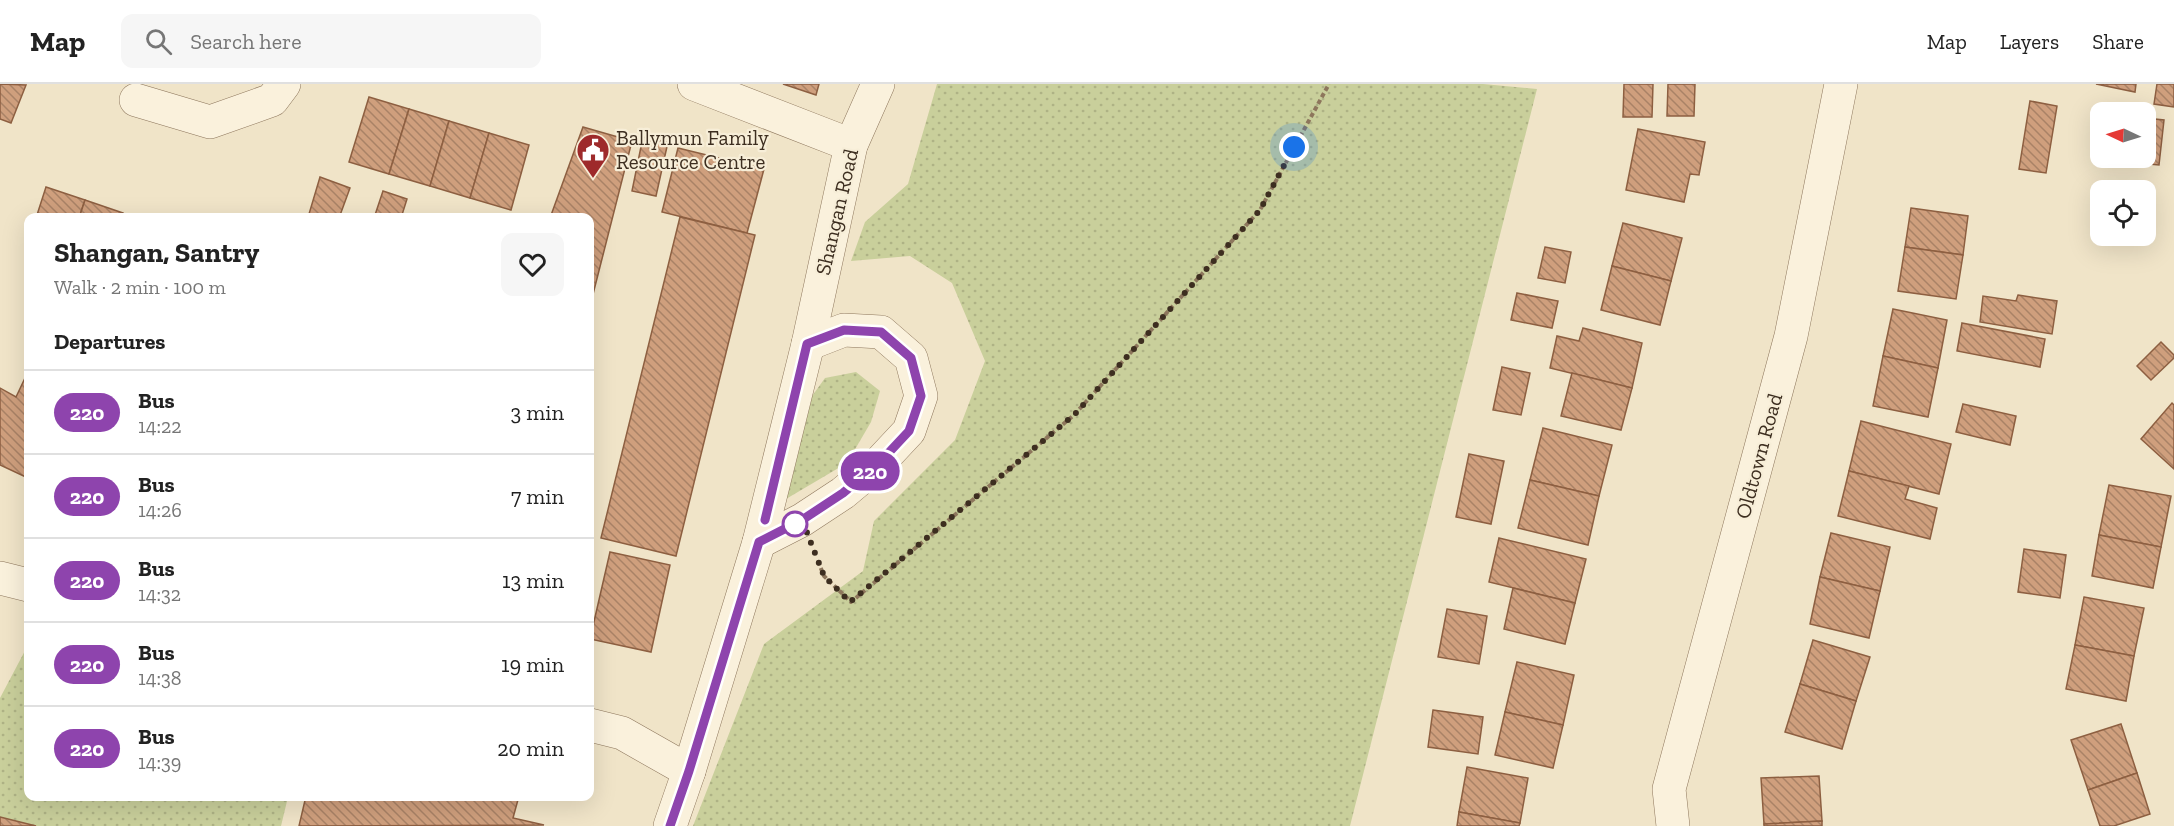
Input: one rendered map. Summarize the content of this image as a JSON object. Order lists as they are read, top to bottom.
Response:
{
  "streets": {
    "street": ["Shangan Road", "Oldtown Road"]
  },
  "places": {
    "public building": ["Ballymun Family Resource Centre"]
  },
  "lines": ["bus line 220"],
  "north": "left",
  "page": {
    "header": "Map",
    "search": "Search here",
    "nav": ["Map", "Layers", "Share"],
    "on_map": "220",
    "heading": [
      ["Shangan, Santry", "Walk · 2 min · 100 m"],
      "Departures"
    ],
    "list": [
      {
        "mark": "220",
        "name": "Bus",
        "note": "14:22",
        "value": "3 min"
      },
      {
        "mark": "220",
        "name": "Bus",
        "note": "14:26",
        "value": "7 min"
      },
      {
        "mark": "220",
        "name": "Bus",
        "note": "14:32",
        "value": "13 min"
      },
      {
        "mark": "220",
        "name": "Bus",
        "note": "14:38",
        "value": "19 min"
      },
      {
        "mark": "220",
        "name": "Bus",
        "note": "14:39",
        "value": "20 min"
      }
    ]
  }
}
